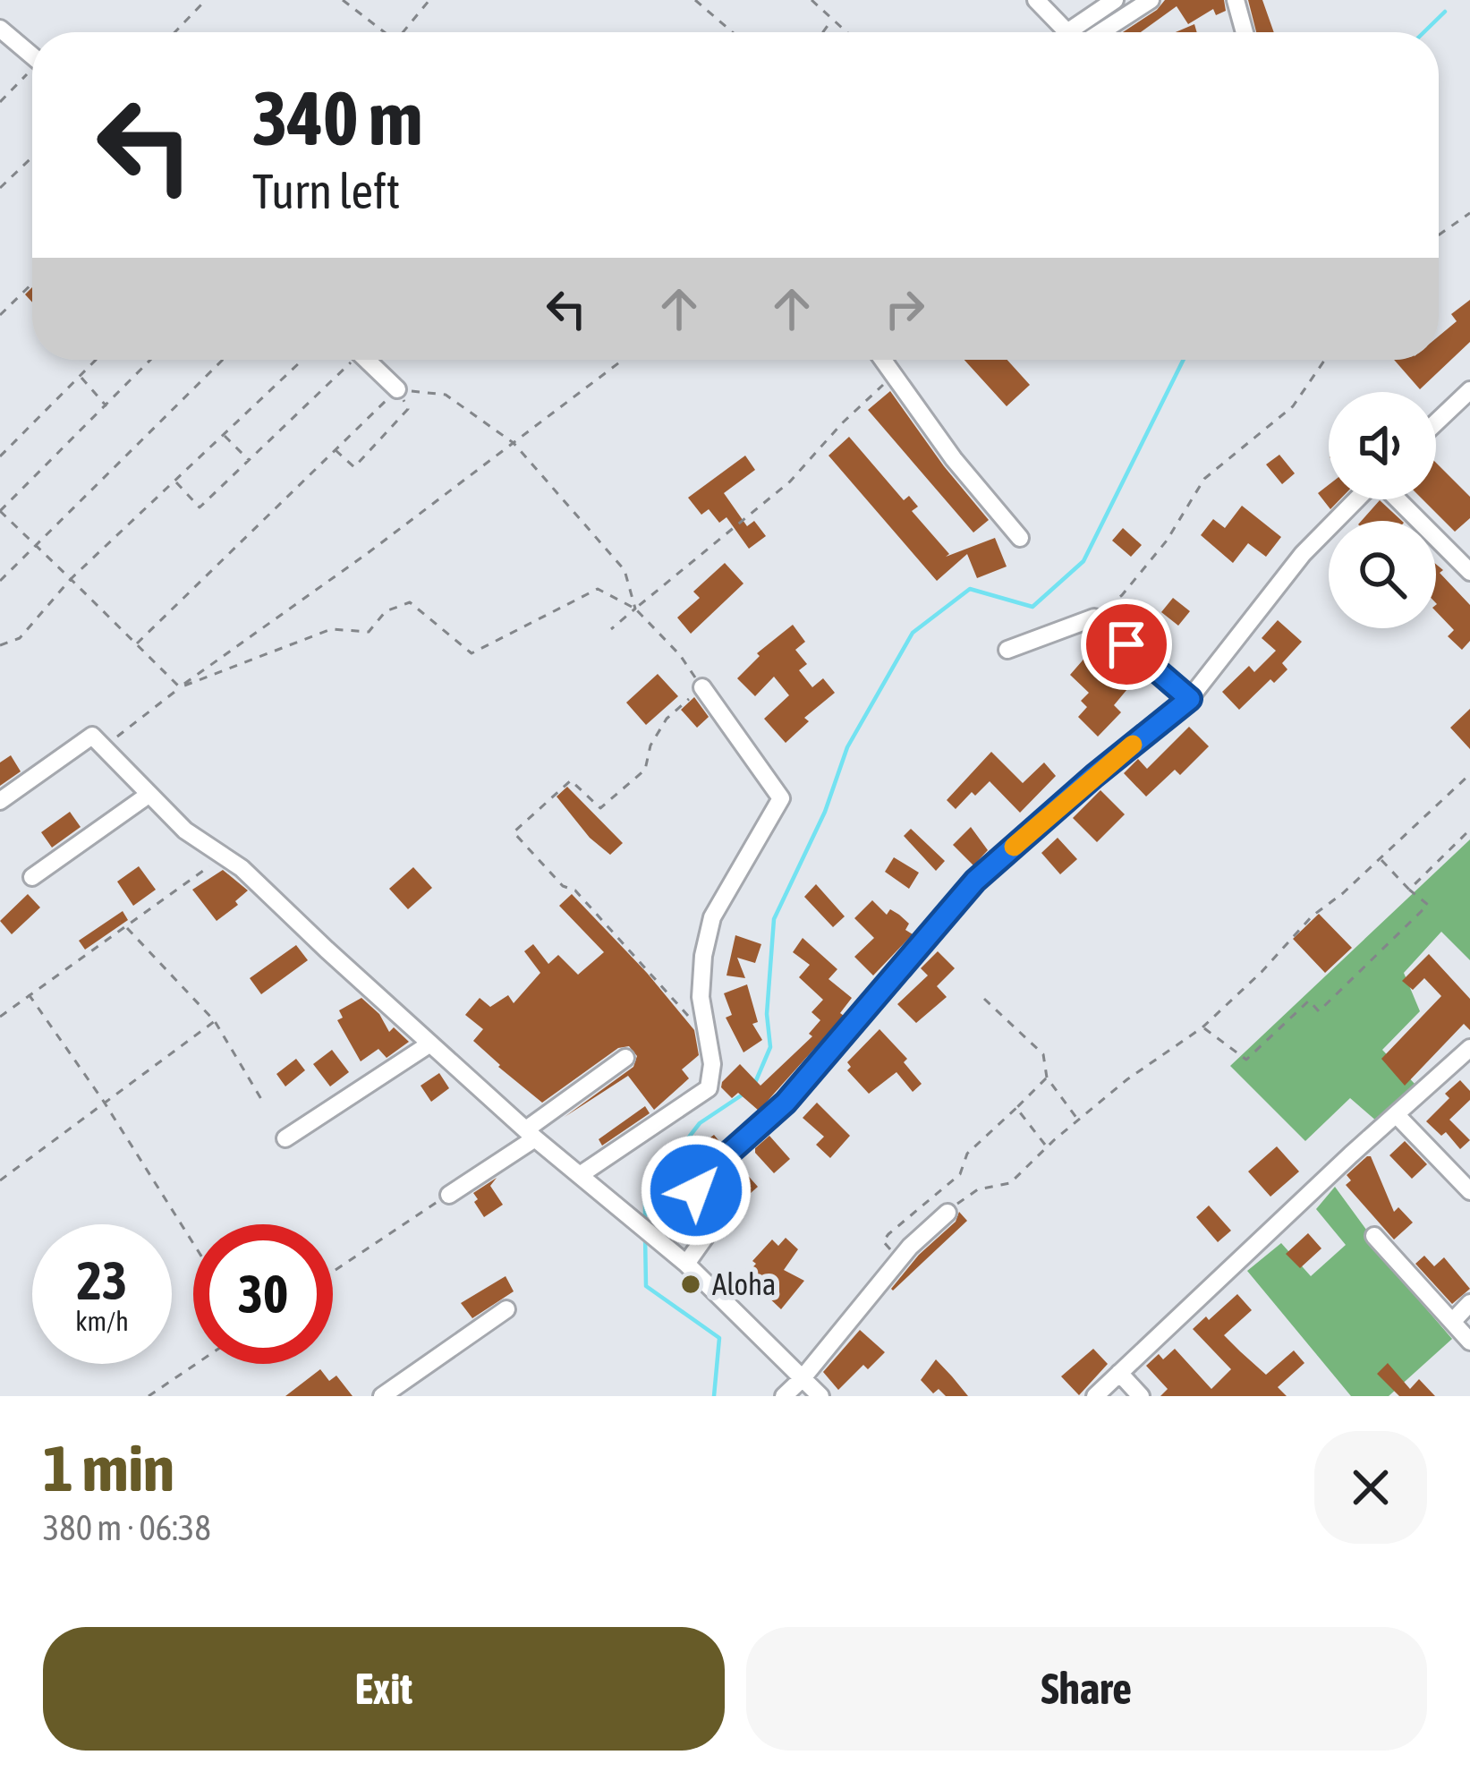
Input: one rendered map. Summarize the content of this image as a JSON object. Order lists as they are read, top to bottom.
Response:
{
  "places": ["Aloha"],
  "page": {
    "turn": ["340 m", "Turn left"],
    "speed": "23 km/h",
    "limit": "30",
    "heading": ["1 min", "380 m · 06:38"],
    "buttons": ["Exit", "Share"]
  }
}
